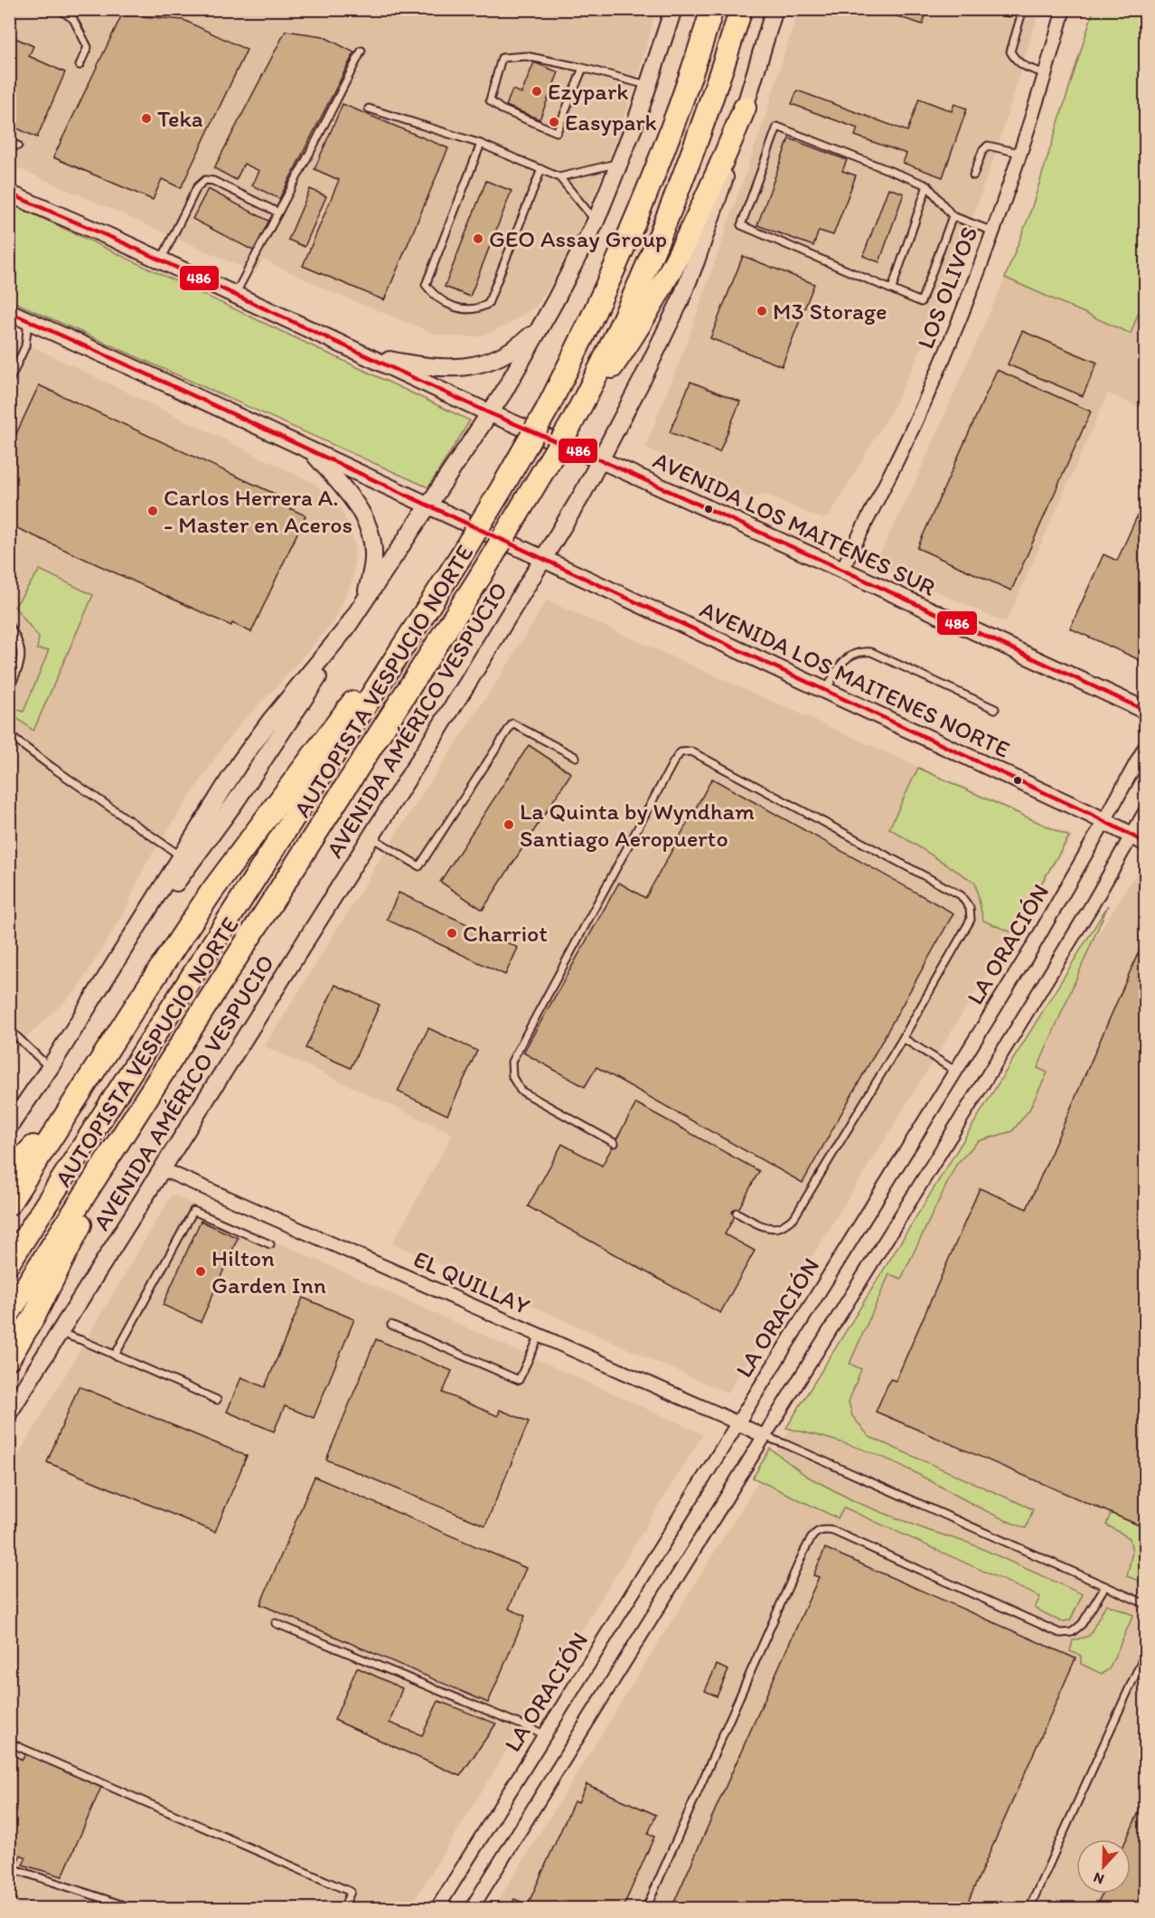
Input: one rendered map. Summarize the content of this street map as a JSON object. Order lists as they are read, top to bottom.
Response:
{
  "streets": {
    "highway": ["AUTOPISTA VESPUCIO NORTE"],
    "street": [
      "LOS OLIVOS",
      "AVENIDA LOS MAITENES SUR",
      "AVENIDA LOS MAITENES NORTE",
      "AVENIDA AMÉRICO VESPUCIO",
      "LA ORACIÓN",
      "EL QUILLAY"
    ]
  },
  "crossings": [
    ["LOS OLIVOS", "AVENIDA LOS MAITENES SUR"],
    ["AVENIDA LOS MAITENES SUR", "AVENIDA AMÉRICO VESPUCIO"],
    ["AVENIDA LOS MAITENES NORTE", "AVENIDA AMÉRICO VESPUCIO"],
    ["AVENIDA LOS MAITENES NORTE", "LA ORACIÓN"],
    ["AVENIDA AMÉRICO VESPUCIO", "EL QUILLAY"],
    ["LA ORACIÓN", "EL QUILLAY"]
  ],
  "places": [
    "Ezypark",
    "Teka",
    "Easypark",
    "GEO Assay Group",
    "M3 Storage",
    "Carlos Herrera A. - Master en Aceros",
    "La Quinta by Wyndham Santiago Aeropuerto",
    "Charriot",
    "Hilton Garden Inn"
  ],
  "lines": ["transit line 486"],
  "north": "bottom"
}
